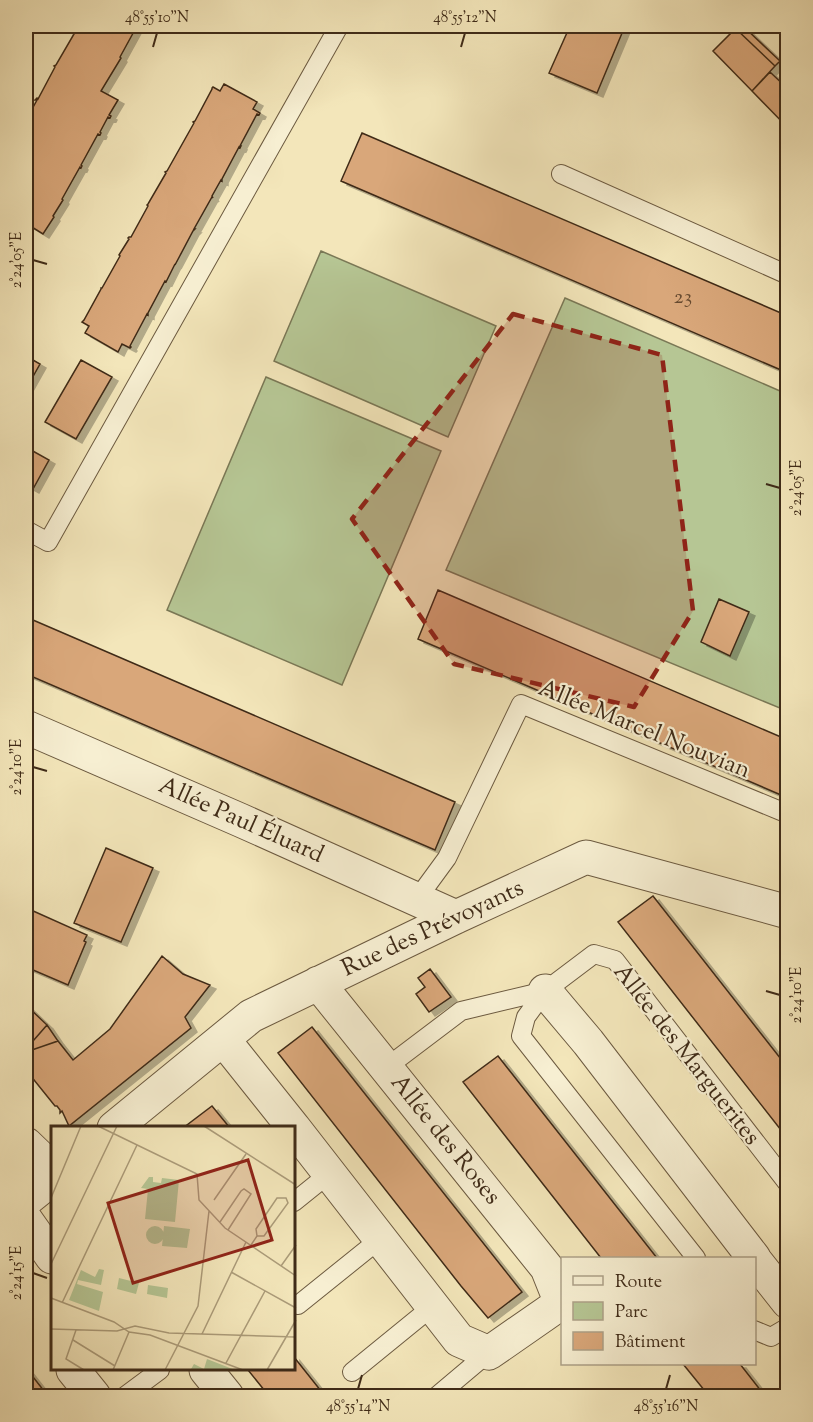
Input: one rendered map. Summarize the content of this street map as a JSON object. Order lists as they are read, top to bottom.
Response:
{
  "streets": {
    "street": ["Allée Paul Éluard", "Rue des Prévoyants", "Allée des Roses"],
    "lane": ["Allée Marcel Nouvian", "Allée des Marguerites"]
  },
  "crossings": [
    ["Allée Marcel Nouvian", "Allée Paul Éluard"],
    ["Allée Paul Éluard", "Rue des Prévoyants"],
    ["Rue des Prévoyants", "Allée des Roses"],
    ["Allée des Marguerites", "Allée des Roses"]
  ],
  "house_numbers": ["23"],
  "legend": ["Route", "Parc", "Bâtiment"],
  "coordinates": [
    "48°55'10\"N",
    "48°55'12\"N",
    "2°24'05\"E",
    "2°24'10\"E",
    "2°24'15\"E",
    "48°55'14\"N",
    "48°55'16\"N"
  ]
}
